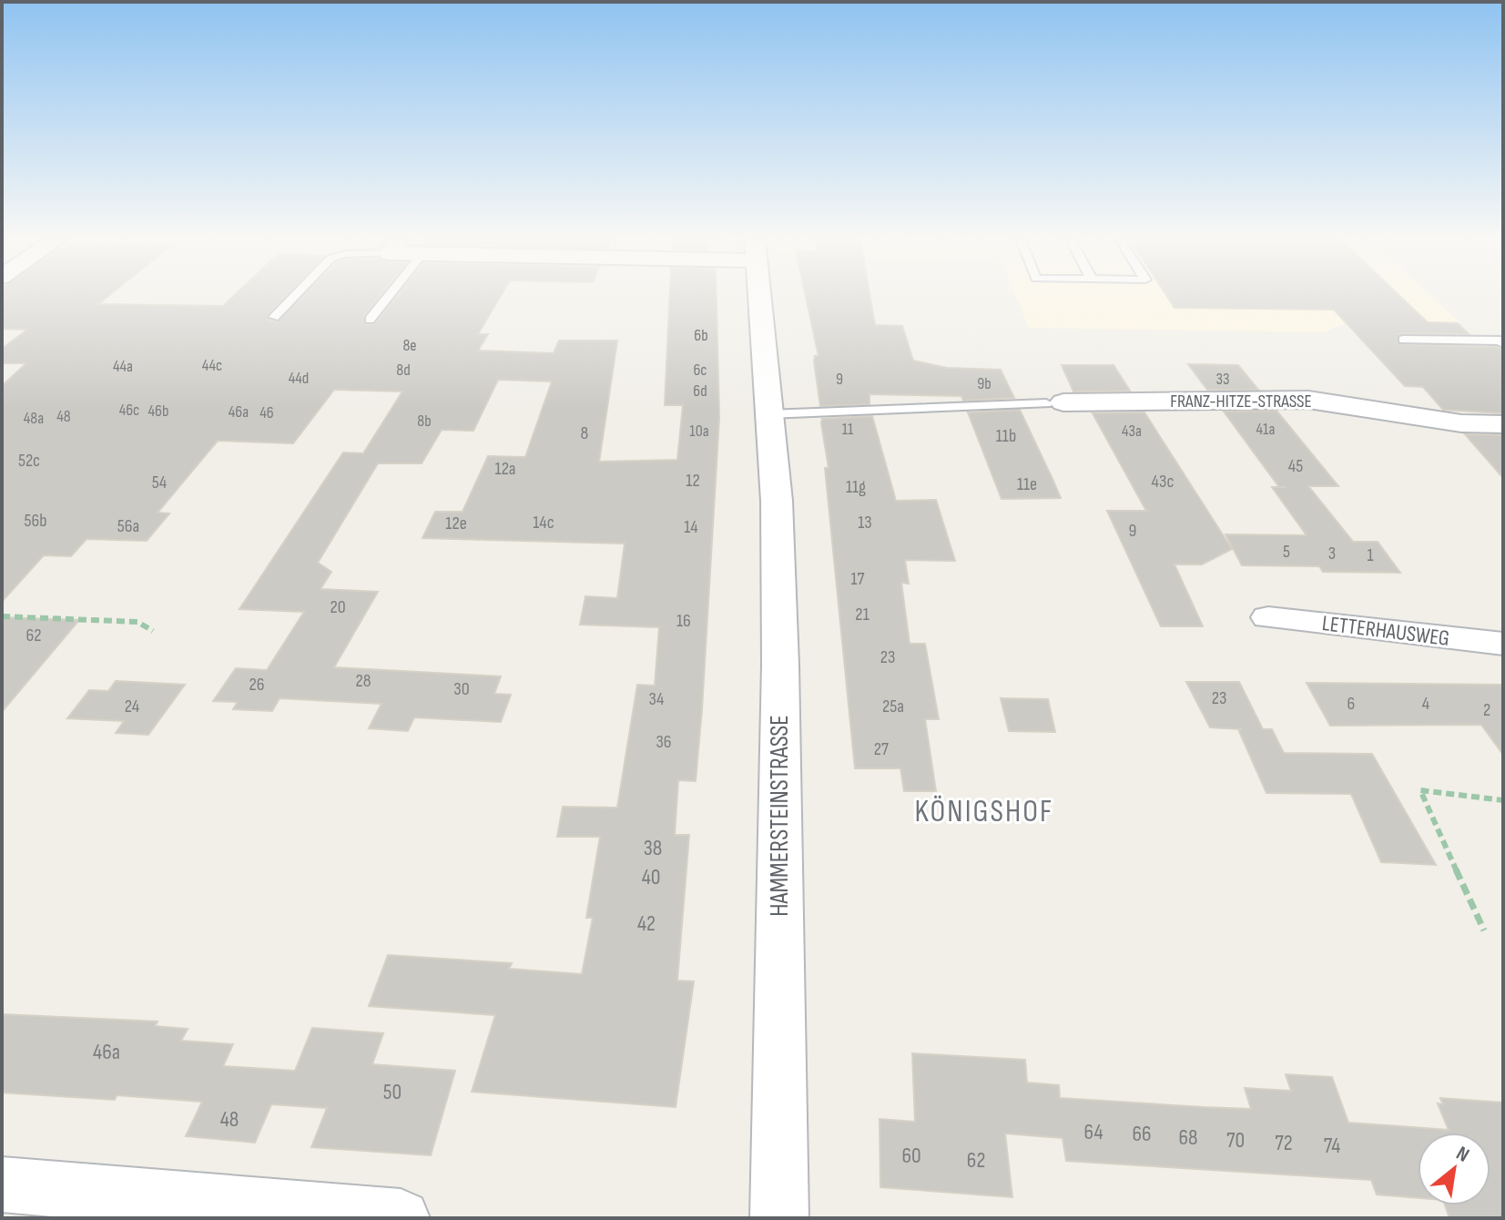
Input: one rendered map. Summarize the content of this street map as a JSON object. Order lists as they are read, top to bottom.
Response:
{
  "streets": {
    "street": ["FRANZ-HITZE-STRASSE", "LETTERHAUSWEG", "HAMMERSTEINSTRASSE"]
  },
  "districts": ["KÖNIGSHOF"],
  "house_numbers": [
    "6b",
    "8e",
    "44c",
    "44a",
    "8d",
    "6c",
    "44d",
    "9",
    "33",
    "9b",
    "6d",
    "46c",
    "46b",
    "46a",
    "46",
    "48",
    "48a",
    "8b",
    "11",
    "41a",
    "10a",
    "43a",
    "8",
    "11b",
    "52c",
    "45",
    "12a",
    "12",
    "43c",
    "54",
    "11e",
    "11g",
    "56b",
    "14c",
    "13",
    "12e",
    "56a",
    "14",
    "9",
    "5",
    "3",
    "1",
    "17",
    "20",
    "21",
    "16",
    "62",
    "23",
    "28",
    "26",
    "30",
    "23",
    "34",
    "6",
    "4",
    "24",
    "25a",
    "2",
    "36",
    "27",
    "38",
    "40",
    "42",
    "46a",
    "50",
    "48",
    "64",
    "66",
    "68",
    "70",
    "72",
    "74",
    "60",
    "62"
  ],
  "north": "top right"
}
